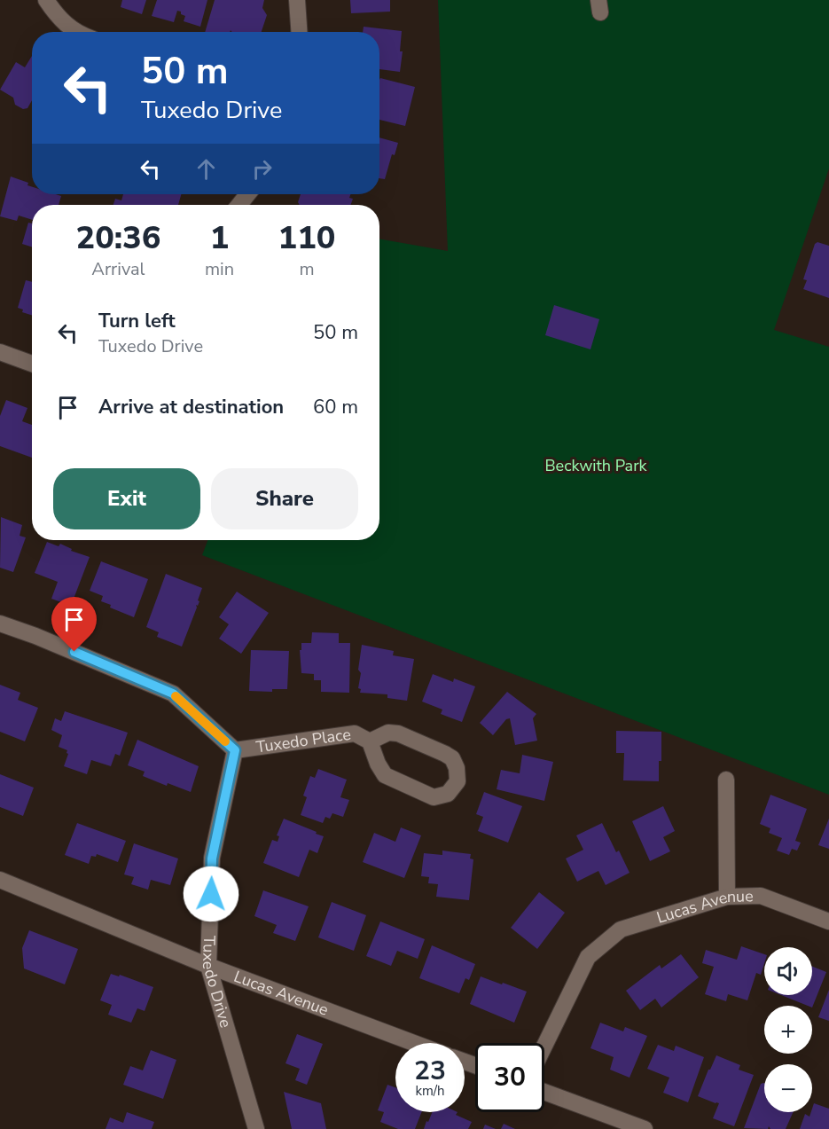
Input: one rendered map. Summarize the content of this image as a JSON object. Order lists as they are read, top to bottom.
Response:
{
  "streets": {
    "street": ["Tuxedo Place", "Lucas Avenue", "Tuxedo Drive"]
  },
  "crossings": [
    ["Tuxedo Place", "Tuxedo Drive"],
    ["Lucas Avenue", "Tuxedo Drive"]
  ],
  "parks": ["Beckwith Park"],
  "page": {
    "turn": ["50 m", "Tuxedo Drive"],
    "eta": [
      "20:36",
      "Arrival",
      "1",
      "min",
      "110",
      "m"
    ],
    "list": [
      {
        "name": "Turn left",
        "note": "Tuxedo Drive",
        "value": "50 m"
      },
      {
        "name": "Arrive at destination",
        "value": "60 m"
      }
    ],
    "buttons": ["Exit", "Share"],
    "map_buttons": ["+", "−"],
    "speed": "23 km/h",
    "limit": "30"
  }
}
